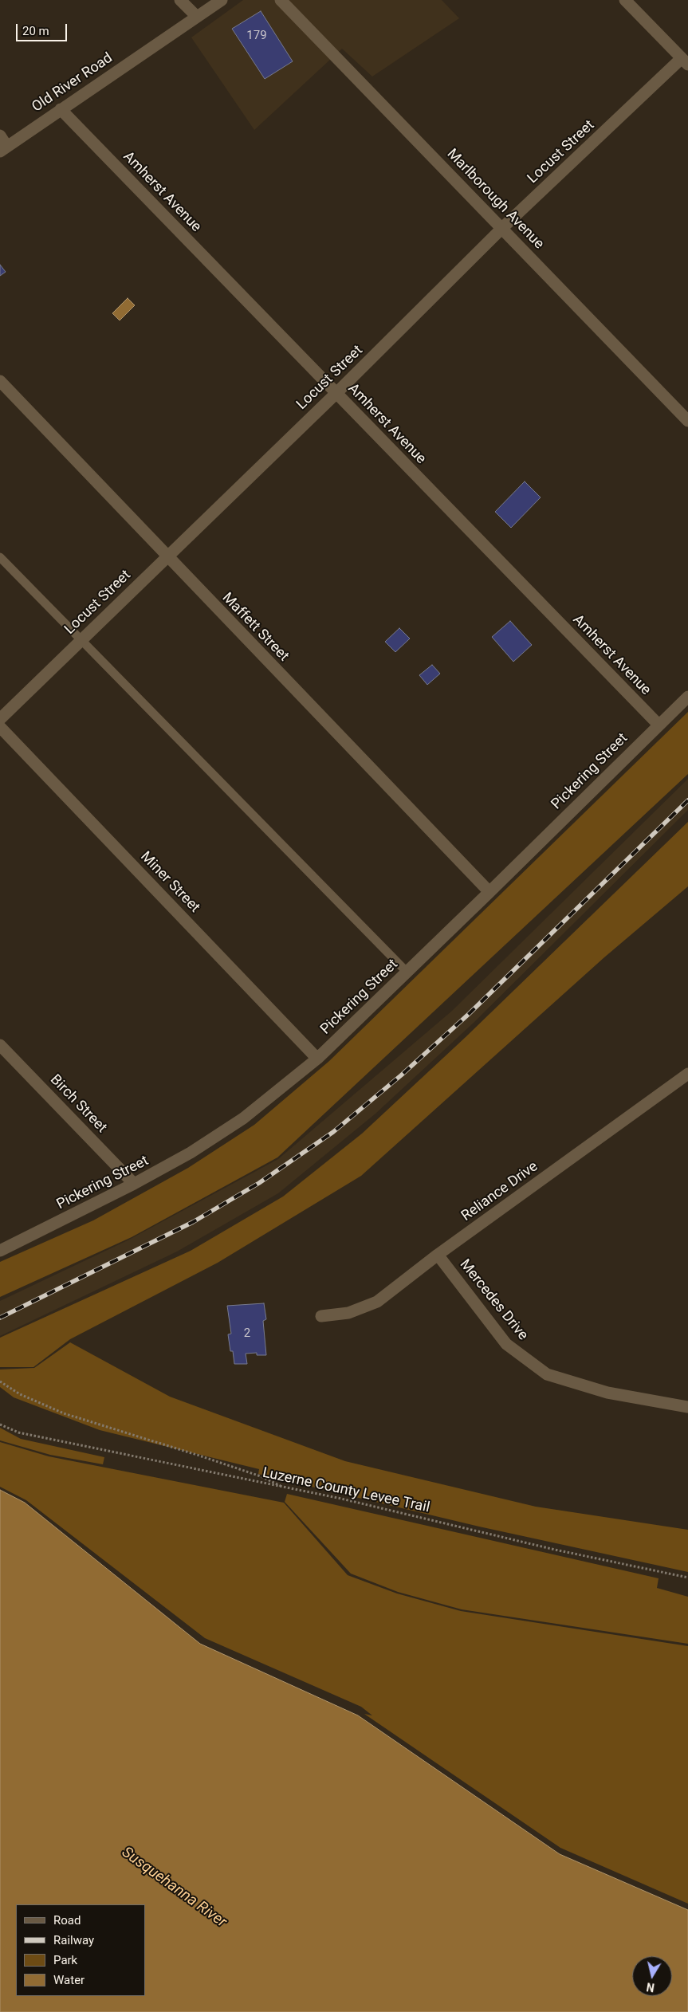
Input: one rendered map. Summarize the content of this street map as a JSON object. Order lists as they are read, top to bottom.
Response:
{
  "streets": {
    "street": [
      "Old River Road",
      "Locust Street",
      "Amherst Avenue",
      "Marlborough Avenue",
      "Maffett Street",
      "Pickering Street",
      "Miner Street",
      "Birch Street",
      "Reliance Drive",
      "Mercedes Drive"
    ],
    "path": ["Luzerne County Levee Trail"]
  },
  "crossings": [
    ["Old River Road", "Amherst Avenue"],
    ["Locust Street", "Amherst Avenue"],
    ["Locust Street", "Marlborough Avenue"],
    ["Locust Street", "Maffett Street"],
    ["Amherst Avenue", "Pickering Street"],
    ["Maffett Street", "Pickering Street"],
    ["Pickering Street", "Miner Street"],
    ["Pickering Street", "Birch Street"],
    ["Reliance Drive", "Mercedes Drive"]
  ],
  "water": ["Susquehanna River"],
  "house_numbers": ["179", "2"],
  "legend": [
    "Road",
    "Railway",
    "Park",
    "Water"
  ],
  "scale_bar": "20 m",
  "north": "bottom"
}
